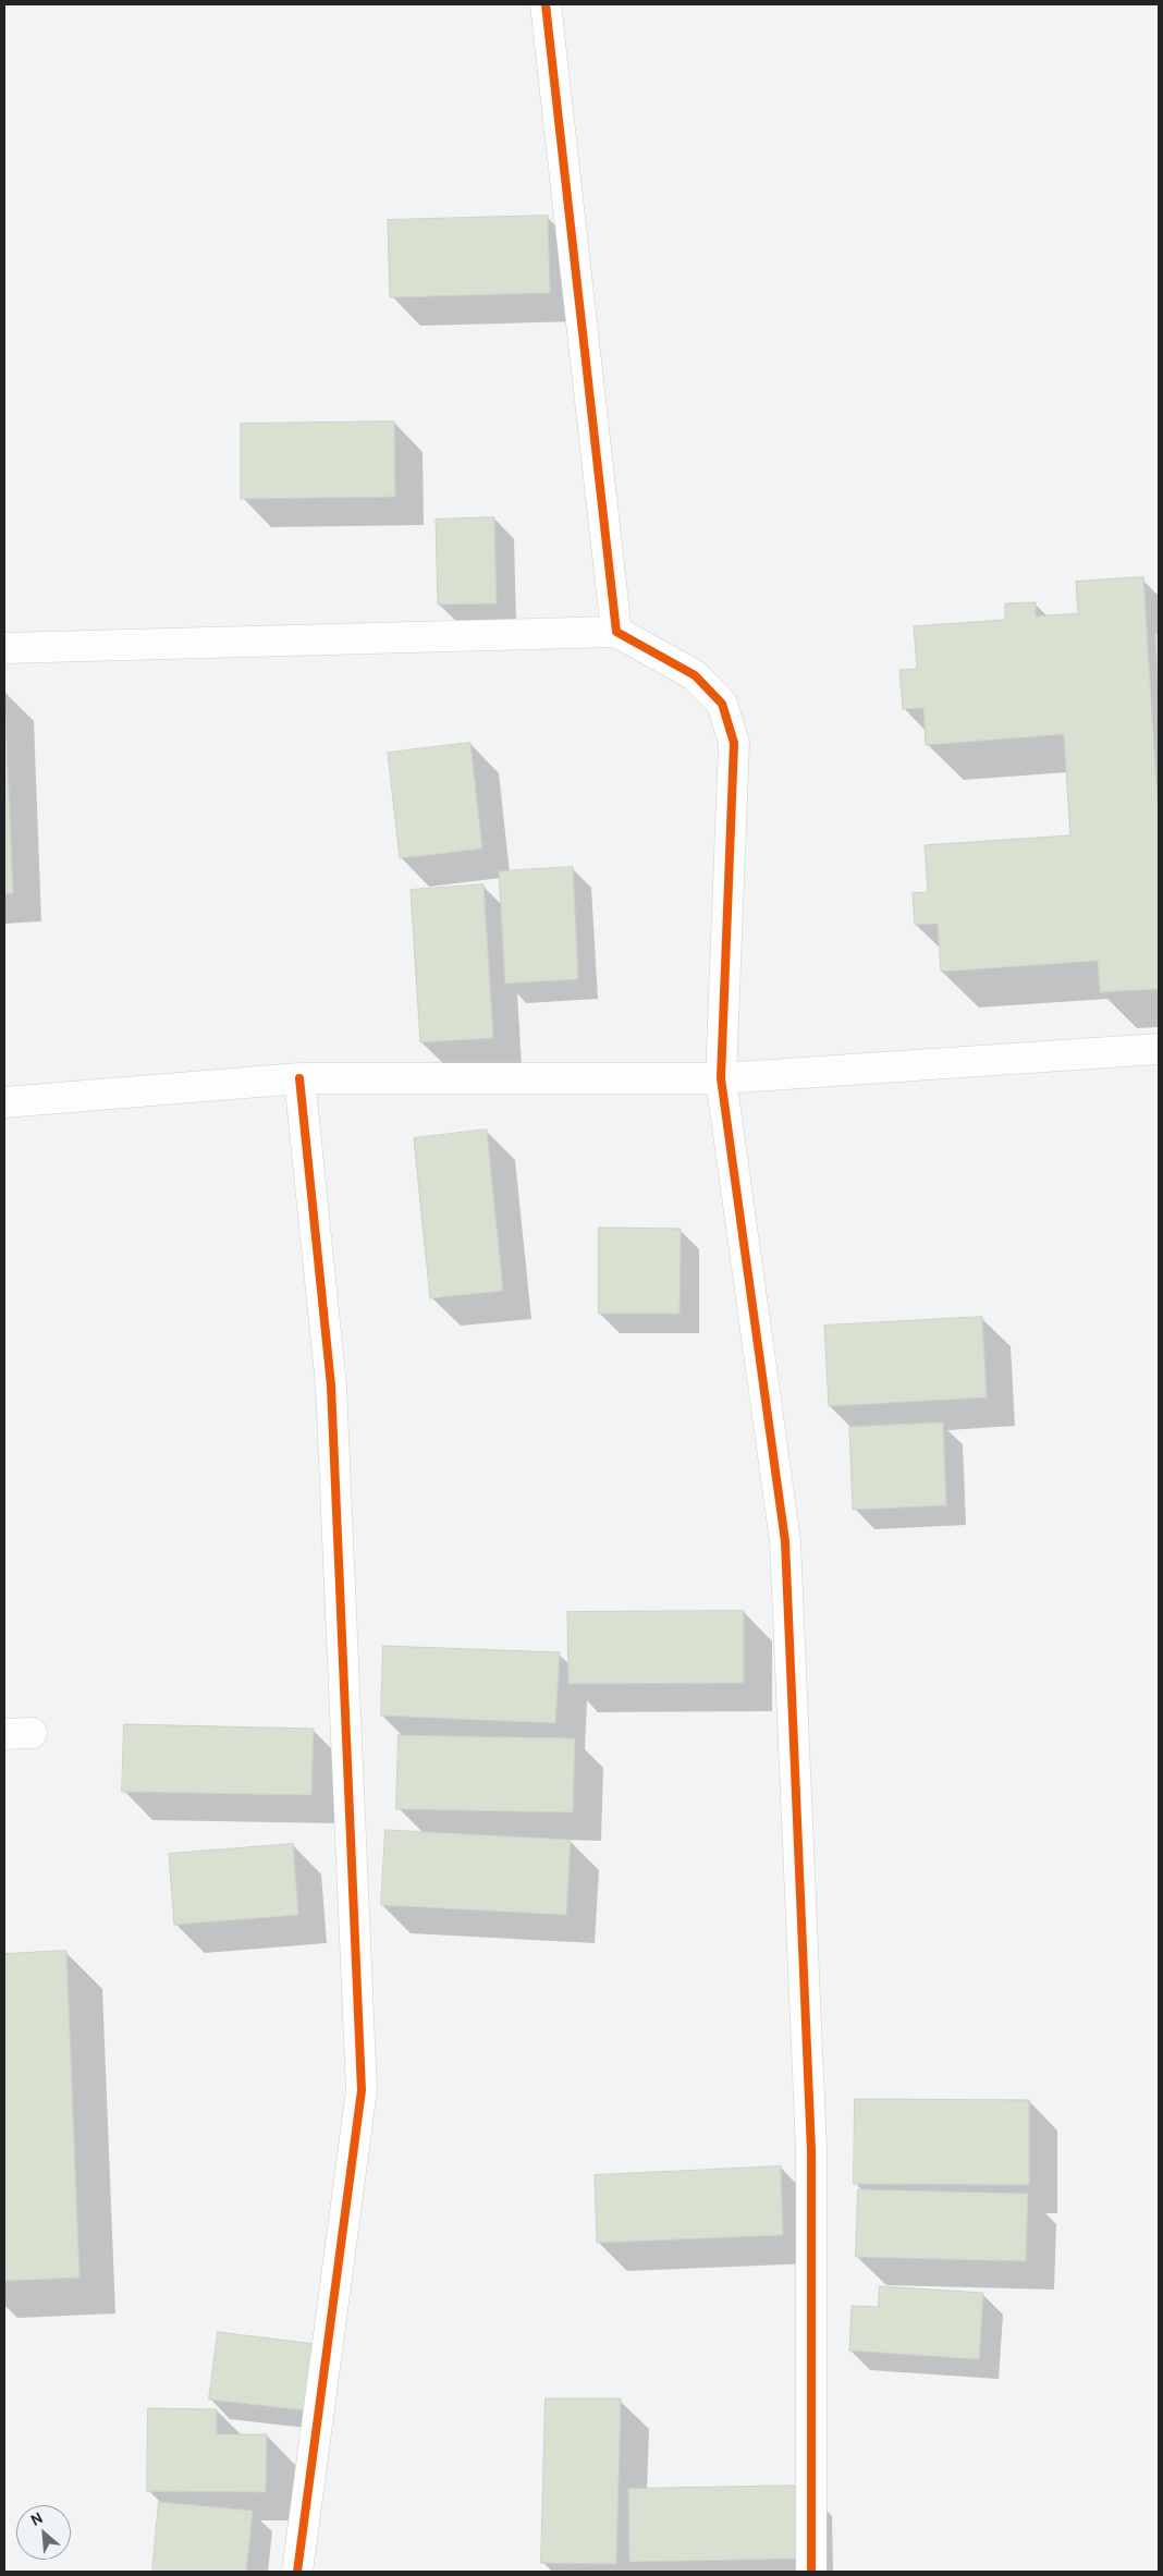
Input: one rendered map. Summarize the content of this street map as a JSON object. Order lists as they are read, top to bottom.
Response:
{
  "north": "top left"
}
